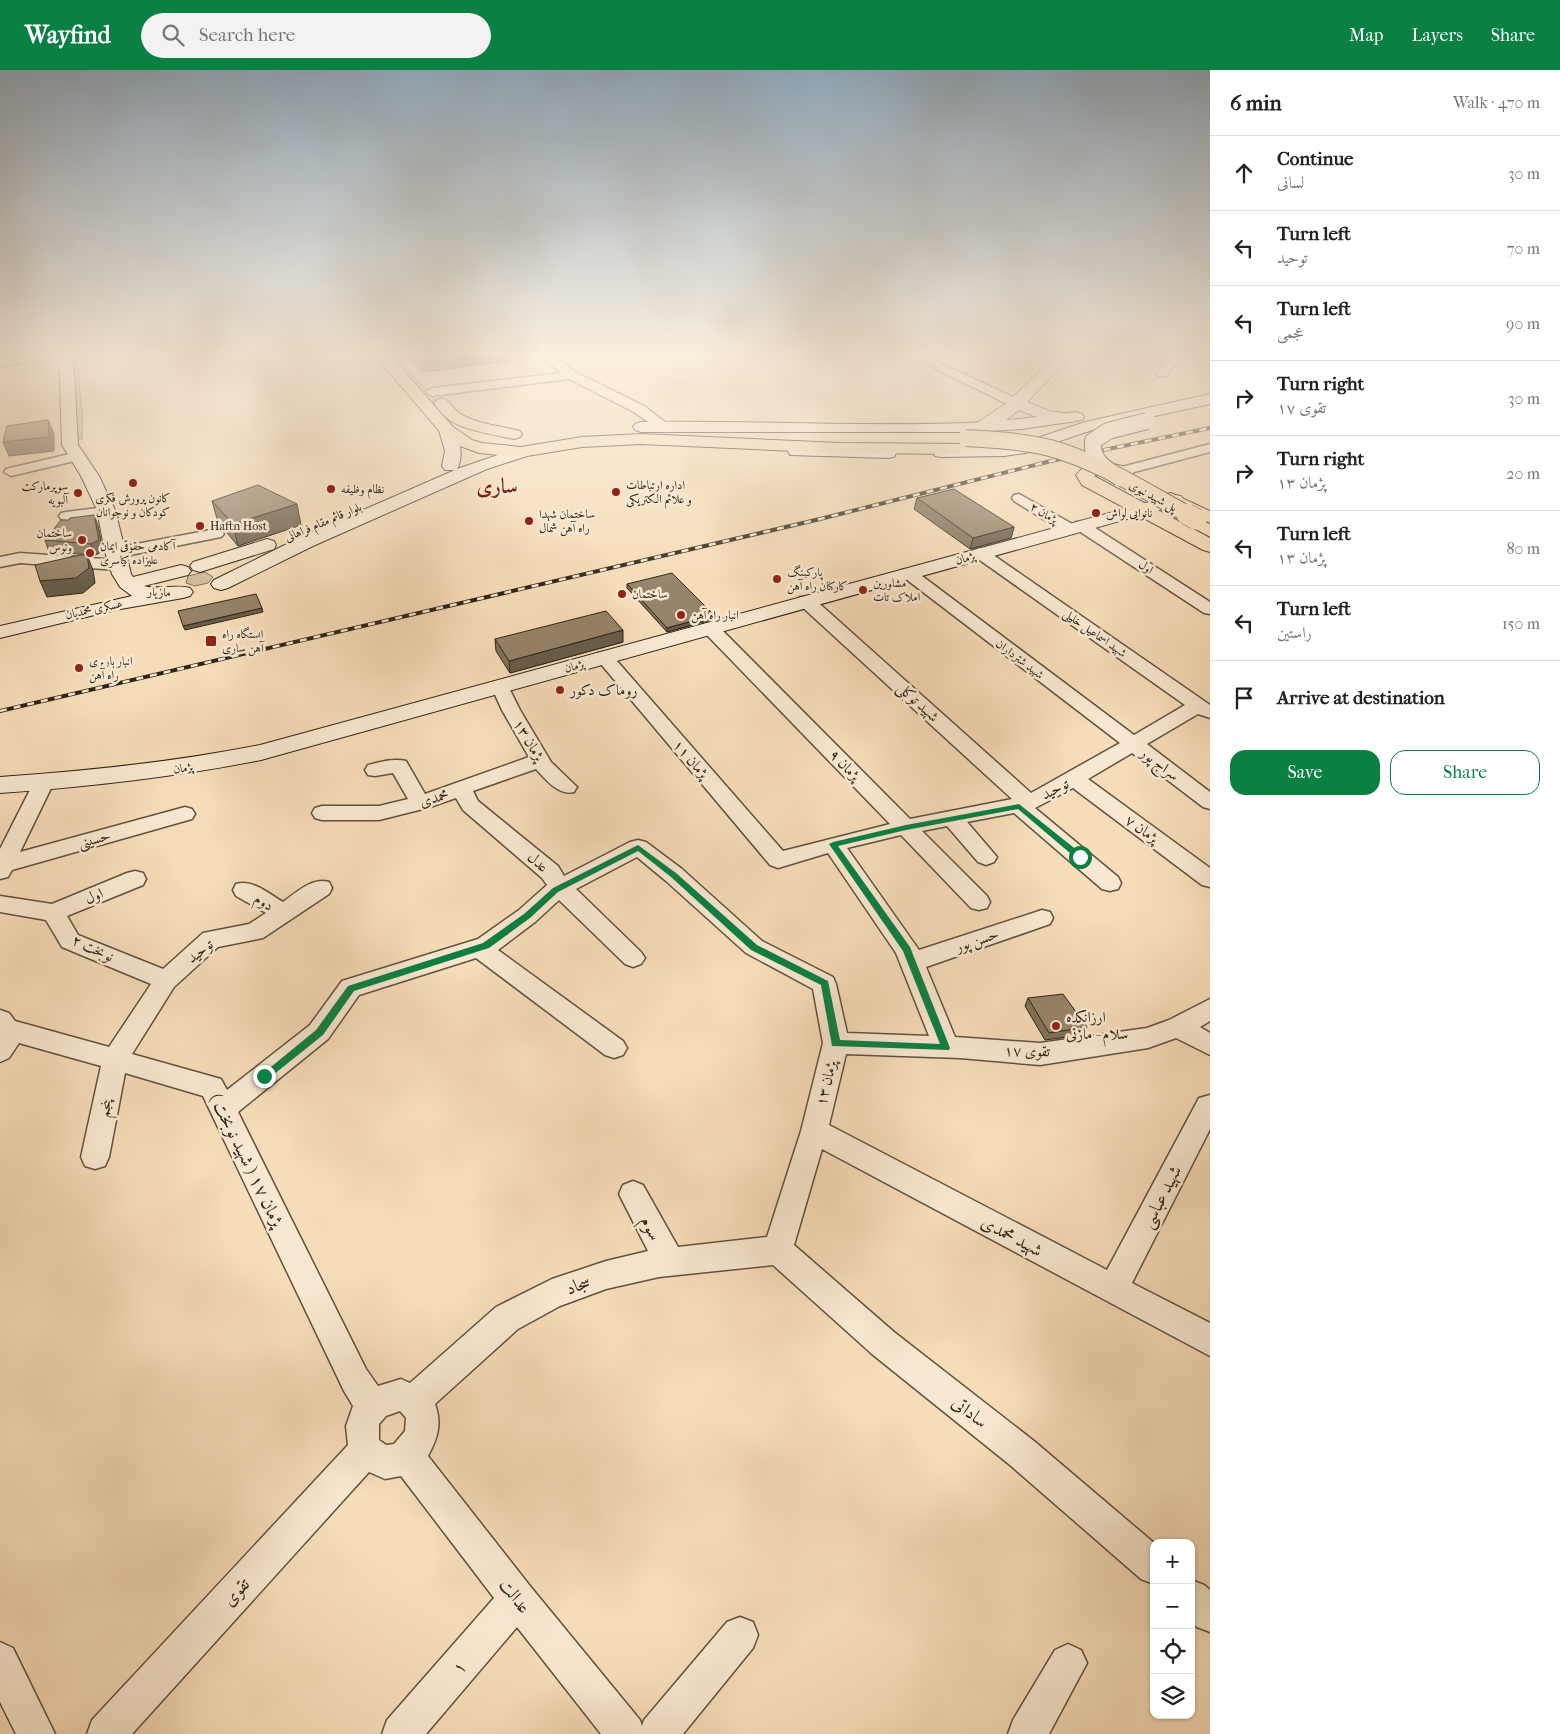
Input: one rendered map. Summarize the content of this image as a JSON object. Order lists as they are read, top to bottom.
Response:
{
  "streets": {
    "main road": [
      "پل شهید نبوی",
      "بلوار قائم مقام فراهانی",
      "پژمان",
      "مازیار",
      "عسکری محمدیان"
    ],
    "street": [
      "پژمان ۲",
      "اول",
      "شهید اسماعیل خلیلی",
      "شهید شترداران",
      "شهید توکلی",
      "پژمان ۱۳",
      "پژمان ۱۱",
      "سراج پور",
      "پژمان ۹",
      "توحید",
      "محمدی",
      "پژمان ۷",
      "حسینی",
      "عدل",
      "دوم",
      "حسن پور",
      "نوبخت ۲",
      "تقوی ۱۷",
      "پنجم",
      "پژمان ۱۷ ( شهید نوبخت )",
      "شهید عباسی",
      "سوم",
      "شهید محمدی",
      "سجاد",
      "ساداتی",
      "تقوی",
      "عدالت",
      "۱"
    ]
  },
  "crossings": [
    ["پژمان ۲", "پژمان"],
    ["پژمان ۲", "اول"],
    ["بلوار قائم مقام فراهانی", "مازیار"],
    ["بلوار قائم مقام فراهانی", "عسکری محمدیان"],
    ["پژمان", "اول"],
    ["پژمان", "شهید اسماعیل خلیلی"],
    ["پژمان", "شهید شترداران"],
    ["پژمان", "شهید توکلی"],
    ["پژمان", "پژمان ۱۳"],
    ["پژمان", "پژمان ۱۱"],
    ["پژمان", "پژمان ۹"],
    ["اول", "نوبخت ۲"],
    ["مازیار", "عسکری محمدیان"],
    ["شهید اسماعیل خلیلی", "توحید"],
    ["شهید شترداران", "سراج پور"],
    ["شهید شترداران", "توحید"],
    ["شهید توکلی", "توحید"],
    ["پژمان ۱۳", "محمدی"],
    ["پژمان ۱۳", "عدل"],
    ["پژمان ۱۳", "تقوی ۱۷"],
    ["پژمان ۱۳", "شهید محمدی"],
    ["پژمان ۱۳", "سجاد"],
    ["پژمان ۱۳", "ساداتی"],
    ["پژمان ۱۱", "توحید"],
    ["سراج پور", "توحید"],
    ["پژمان ۹", "توحید"],
    ["توحید", "پژمان ۷"],
    ["توحید", "دوم"],
    ["توحید", "نوبخت ۲"],
    ["توحید", "پنجم"],
    ["توحید", "پژمان ۱۷ ( شهید نوبخت )"],
    ["محمدی", "عدل"],
    ["پنجم", "پژمان ۱۷ ( شهید نوبخت )"],
    ["پژمان ۱۷ ( شهید نوبخت )", "سجاد"],
    ["پژمان ۱۷ ( شهید نوبخت )", "تقوی"],
    ["پژمان ۱۷ ( شهید نوبخت )", "عدالت"],
    ["شهید عباسی", "شهید محمدی"],
    ["سوم", "سجاد"],
    ["سجاد", "ساداتی"],
    ["سجاد", "تقوی"],
    ["سجاد", "عدالت"],
    ["تقوی", "عدالت"],
    ["عدالت", "۱"]
  ],
  "districts": ["ساری"],
  "places": {
    "other": [
      "کانون پرورش فکری کودکان و نوجوانان",
      "نظام وظیفه",
      "اداره ارتباطات و علائم الکتریکی",
      "سوپرمارکت آلبویه",
      "نانوایی لواش",
      "ساختمان شهدا راه آهن شمال",
      "Haftn Host",
      "ساختمان ونوس",
      "آکادمی حقوقی ایمان علیزاده کیاسری",
      "پارکینگ کارکنان راه آهن",
      "مشاورین املاک تات",
      "ساختمان",
      "انبار راه آهن",
      "انبار باربری راه آهن",
      "روماک دکور",
      "ارزانکده سلام - مازنی"
    ],
    "transit": ["ایستگاه راه آهن ساری"]
  },
  "page": {
    "header": "Wayfind",
    "search": "Search here",
    "nav": ["Map", "Layers", "Share"],
    "heading": ["6 min", "Walk · 470 m"],
    "list": [
      ["Continue", "لسانی", "30 m"],
      ["Turn left", "توحید", "70 m"],
      ["Turn left", "عجمی", "90 m"],
      ["Turn right", "تقوی ۱۷", "30 m"],
      ["Turn right", "پژمان ۱۳", "20 m"],
      ["Turn left", "پژمان ۱۳", "80 m"],
      ["Turn left", "راستین", "150 m"],
      "Arrive at destination"
    ],
    "buttons": ["Save", "Share"],
    "map_buttons": ["+", "−"]
  }
}
